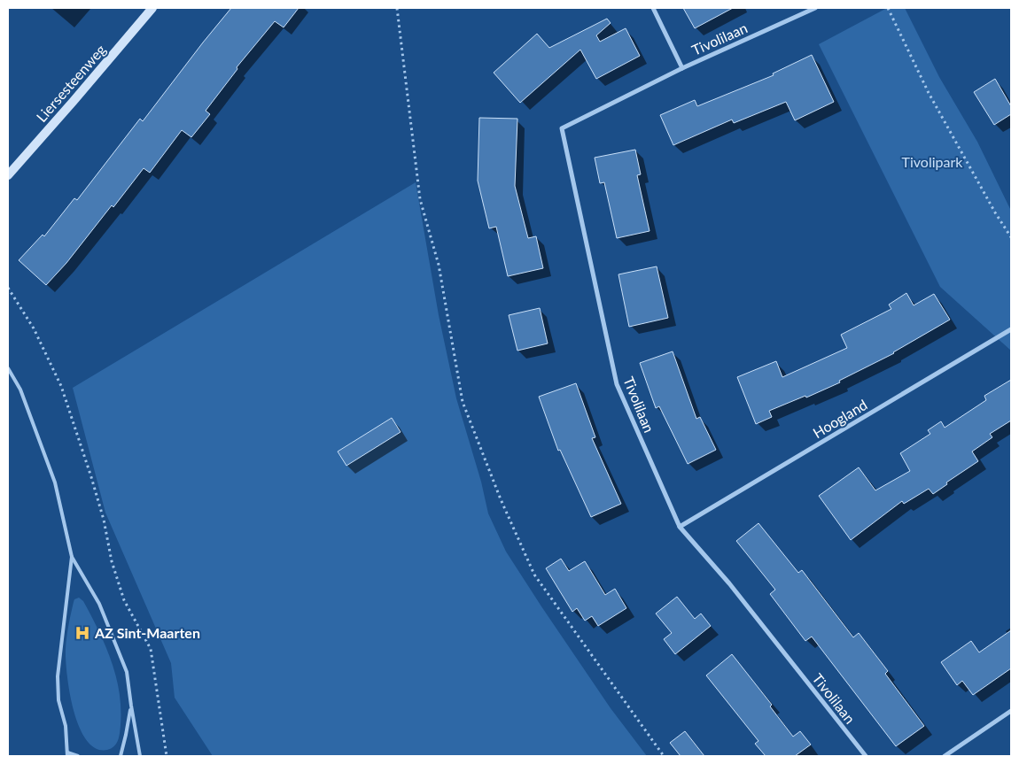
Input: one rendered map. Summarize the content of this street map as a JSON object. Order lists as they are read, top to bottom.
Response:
{
  "streets": {
    "main road": ["Liersesteenweg"],
    "street": ["Tivolilaan", "Hoogland"]
  },
  "crossings": [
    ["Tivolilaan", "Hoogland"]
  ],
  "parks": ["Tivolipark"],
  "places": {
    "hospital": ["AZ Sint-Maarten"]
  }
}
